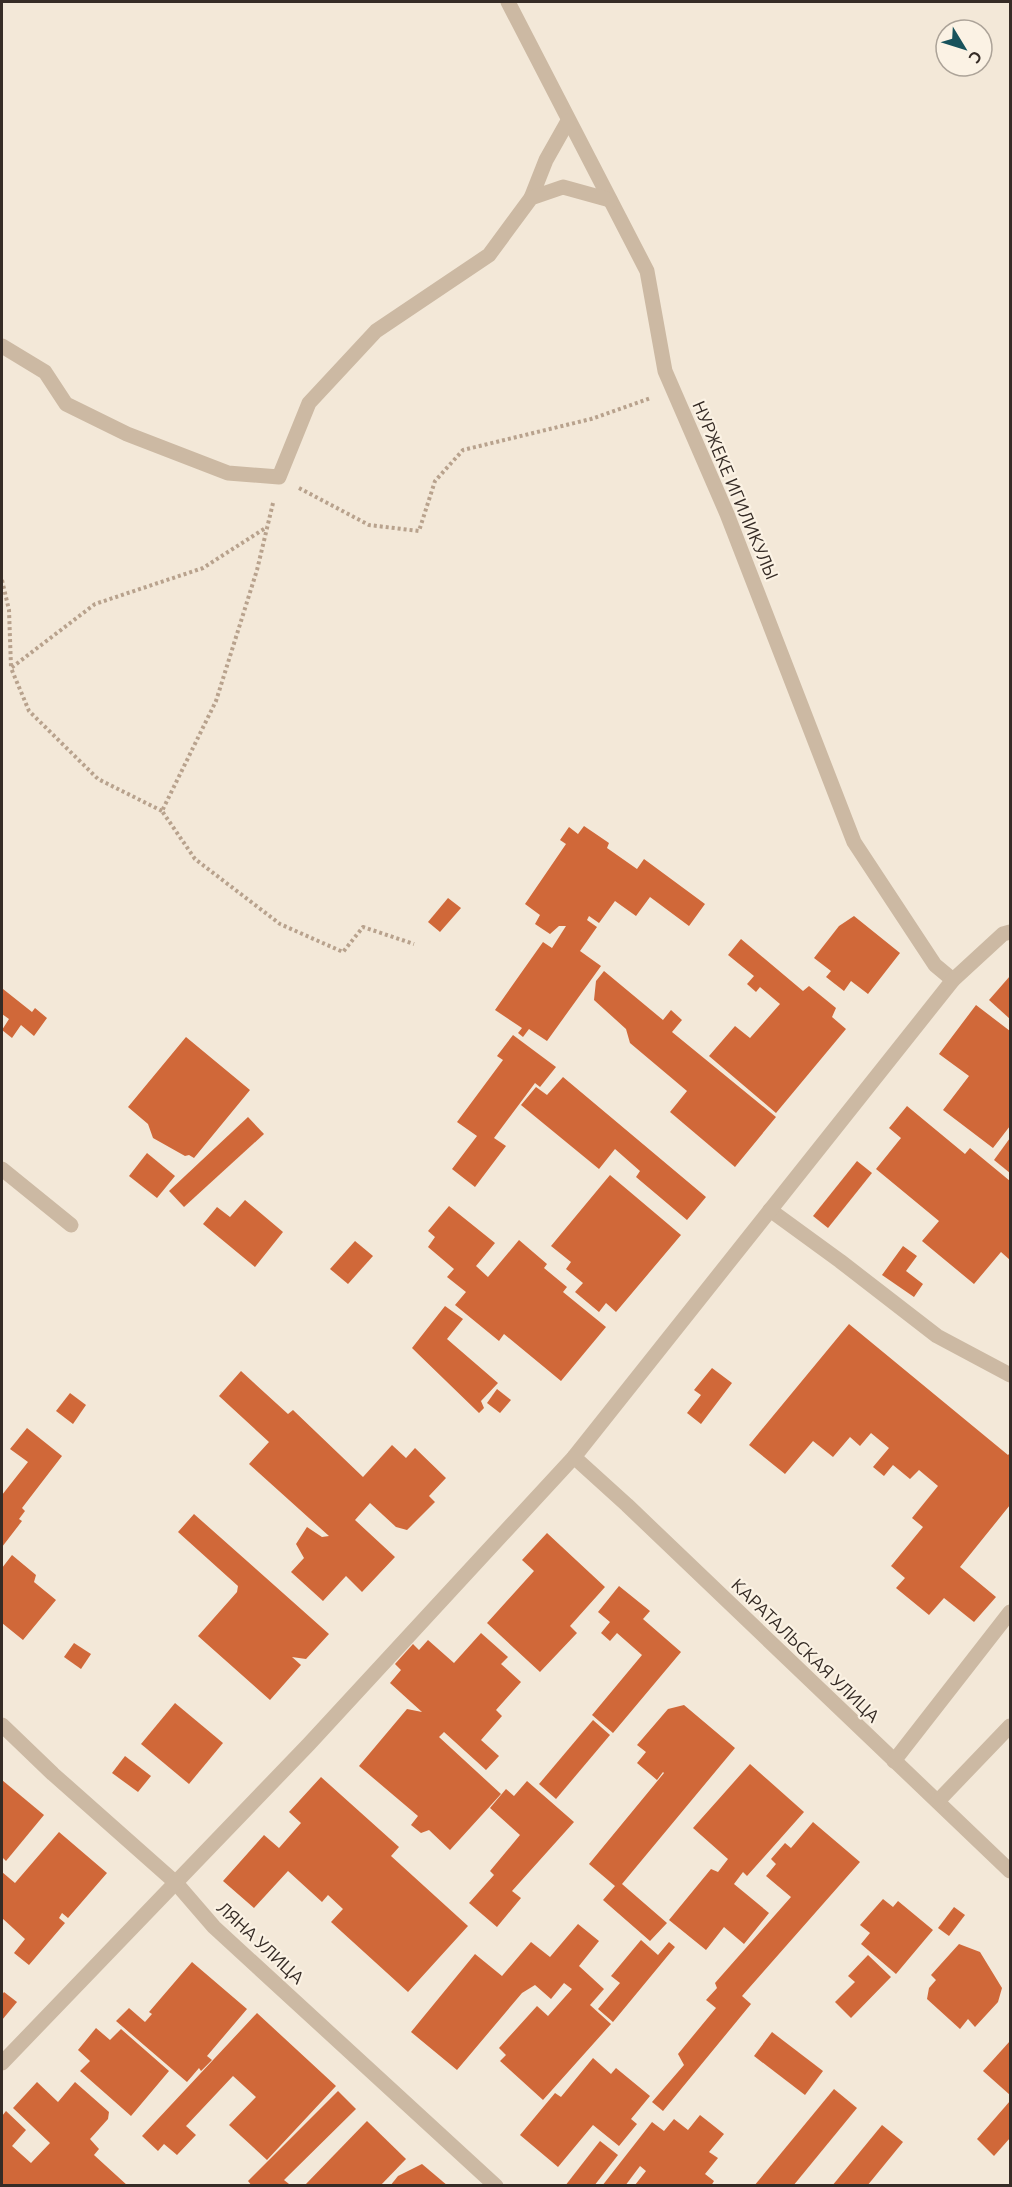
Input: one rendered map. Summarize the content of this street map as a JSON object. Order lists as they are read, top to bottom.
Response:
{
  "streets": {
    "street": ["НУРЖЕКЕ ИГИЛИКУЛЫ", "КАРАТАЛЬСКАЯ УЛИЦА", "ЛЯНА УЛИЦА"]
  },
  "north": "bottom right"
}
